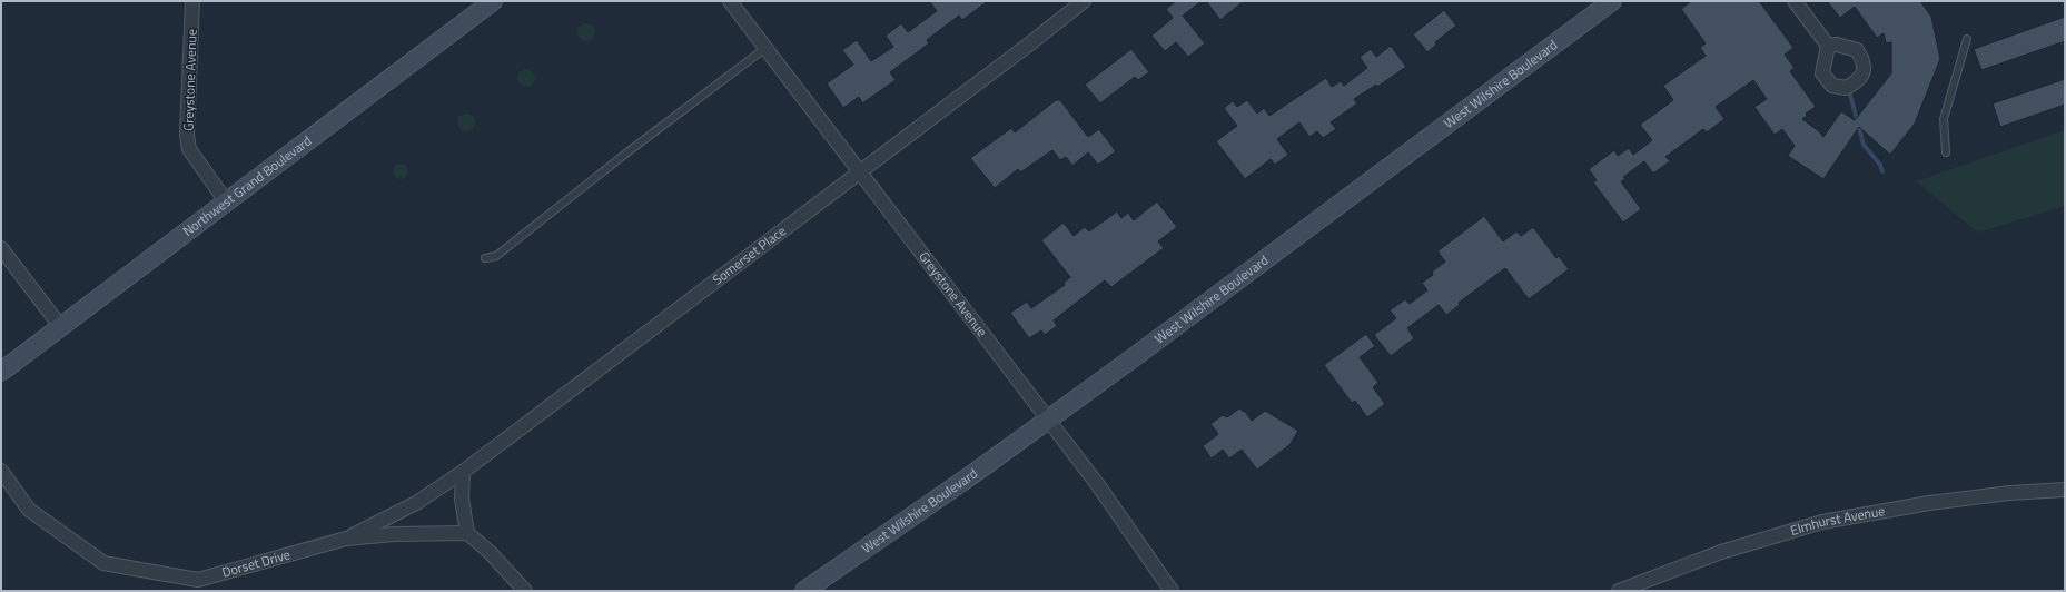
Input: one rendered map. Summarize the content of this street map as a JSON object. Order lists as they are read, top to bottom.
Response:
{
  "streets": {
    "street": [
      "Greystone Avenue",
      "West Wilshire Boulevard",
      "Northwest Grand Boulevard",
      "Somerset Place",
      "Elmhurst Avenue",
      "Dorset Drive"
    ]
  },
  "crossings": [
    ["Greystone Avenue", "West Wilshire Boulevard"],
    ["Greystone Avenue", "Northwest Grand Boulevard"],
    ["Greystone Avenue", "Somerset Place"],
    ["Somerset Place", "Dorset Drive"]
  ]
}
